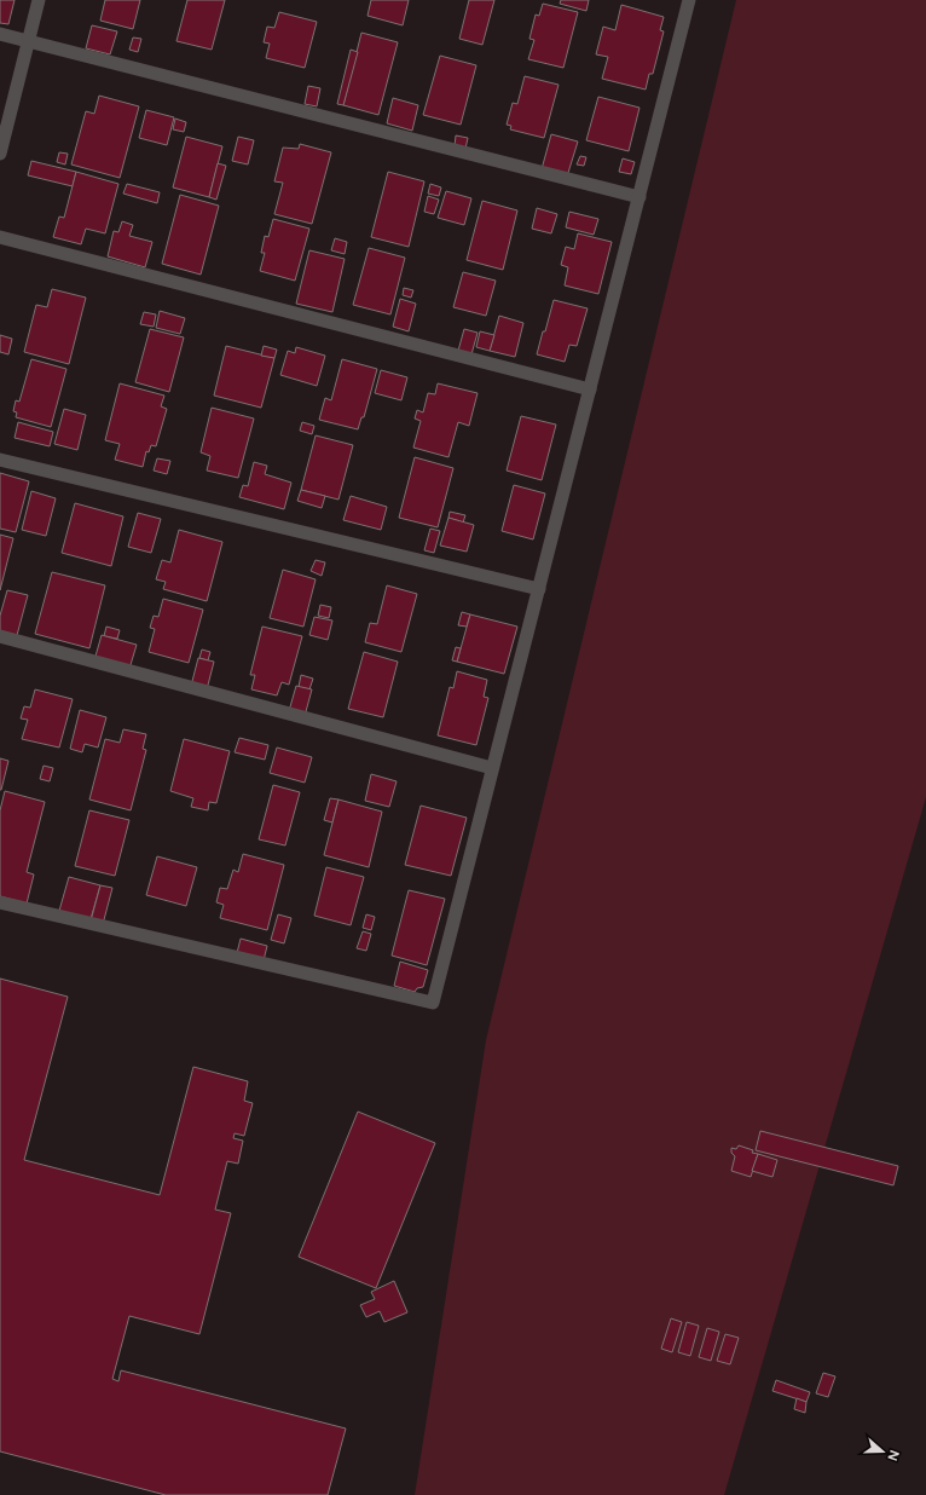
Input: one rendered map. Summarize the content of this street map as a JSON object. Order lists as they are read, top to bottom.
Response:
{
  "north": "right"
}
